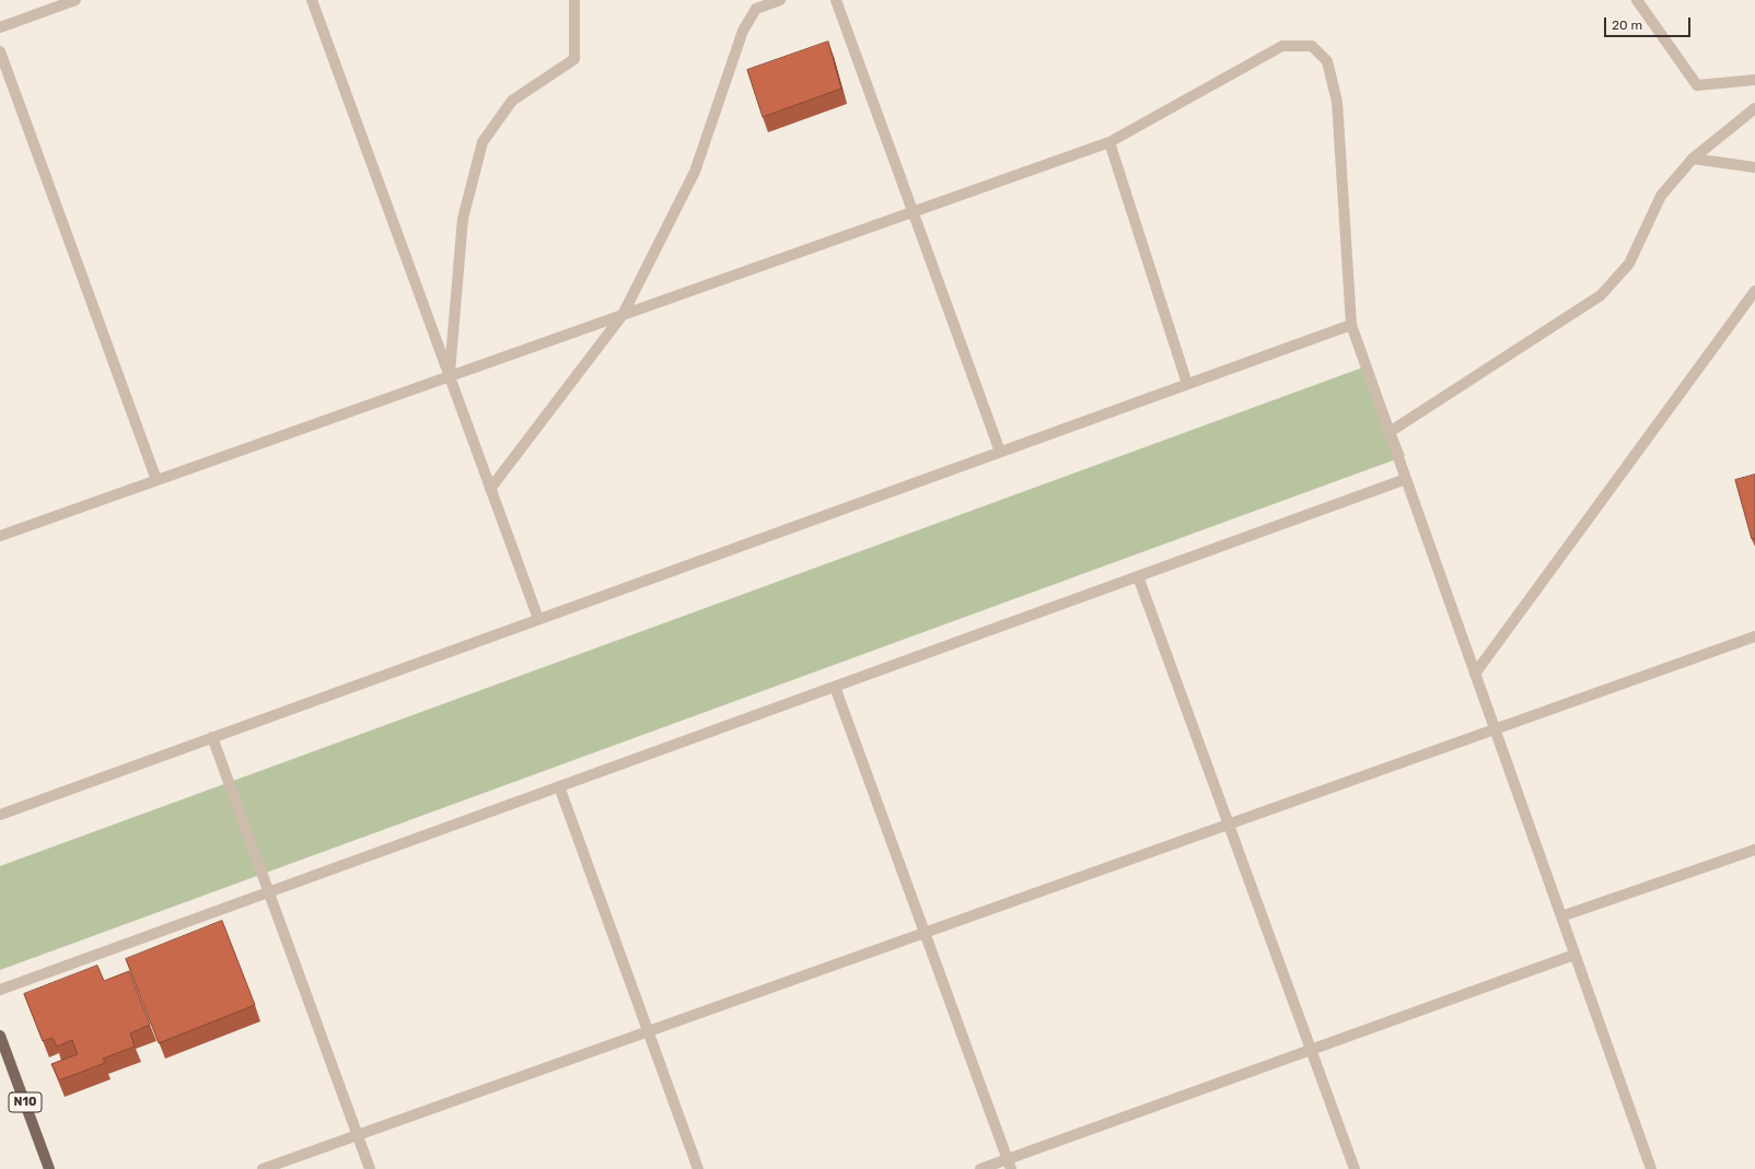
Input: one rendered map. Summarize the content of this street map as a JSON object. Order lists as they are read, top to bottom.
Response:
{
  "streets": {
    "main road": ["N10"]
  },
  "scale_bar": "20 m"
}
